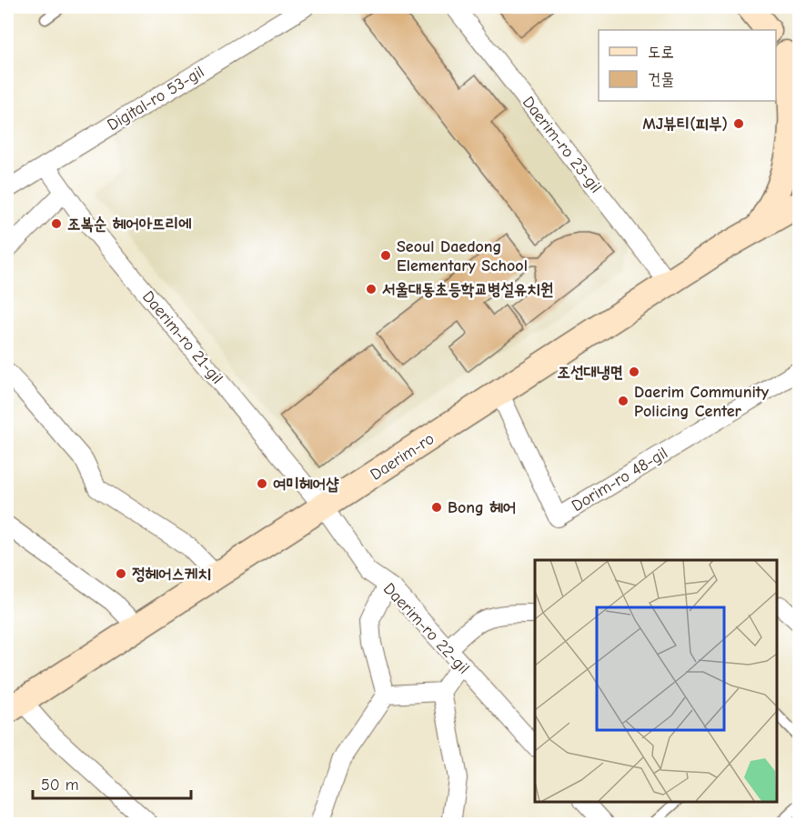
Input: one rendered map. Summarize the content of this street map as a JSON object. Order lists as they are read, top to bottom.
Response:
{
  "streets": {
    "street": [
      "Digital-ro 53-gil",
      "Daerim-ro 23-gil",
      "Daerim-ro 21-gil",
      "Daerim-ro",
      "Dorim-ro 48-gil",
      "Daerim-ro 22-gil"
    ]
  },
  "crossings": [
    ["Digital-ro 53-gil", "Daerim-ro 21-gil"],
    ["Daerim-ro 23-gil", "Daerim-ro"],
    ["Daerim-ro 21-gil", "Daerim-ro"],
    ["Daerim-ro 21-gil", "Daerim-ro 22-gil"],
    ["Daerim-ro", "Dorim-ro 48-gil"],
    ["Daerim-ro", "Daerim-ro 22-gil"]
  ],
  "places": [
    "MJ뷰티(피부)",
    "조복순 헤어아뜨리에",
    "Seoul Daedong Elementary School",
    "서울대동초등학교병설유치원",
    "조선대냉면",
    "Daerim Community Policing Center",
    "여미헤어샵",
    "Bong 헤어",
    "정헤어스케치"
  ],
  "legend": ["도로", "건물"],
  "scale_bar": "50 m"
}
